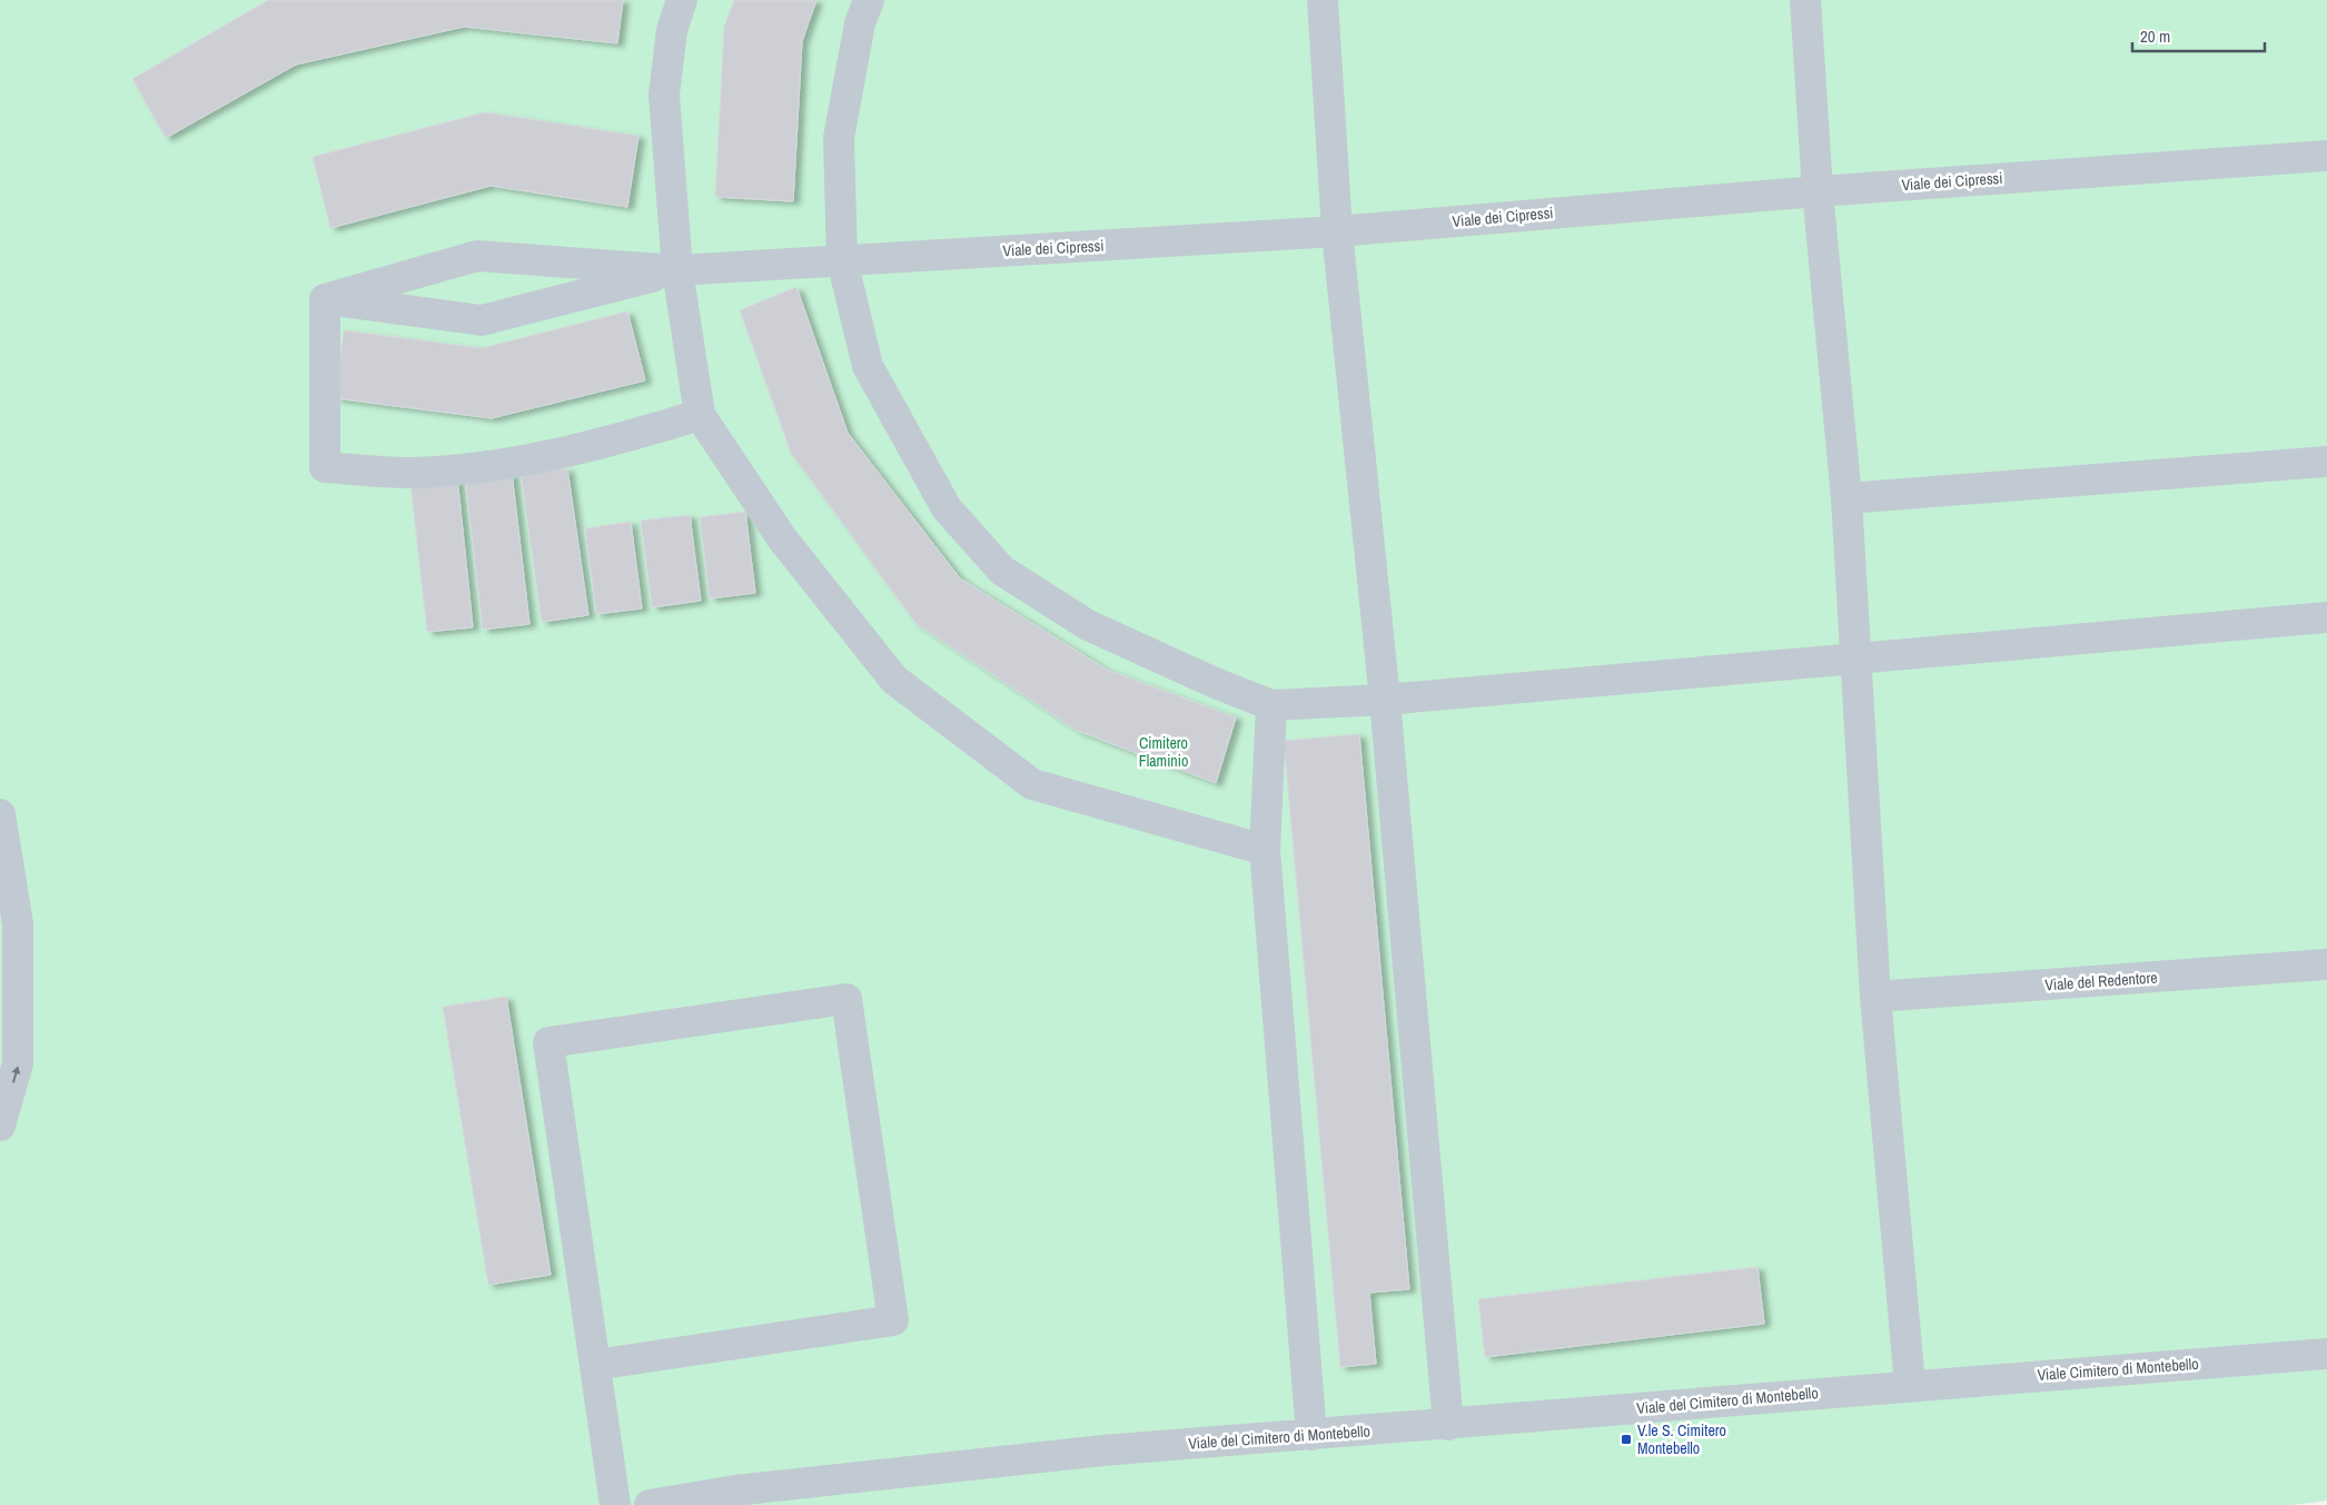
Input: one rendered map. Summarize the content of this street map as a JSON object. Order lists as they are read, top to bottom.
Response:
{
  "streets": {
    "lane": [
      "Viale dei Cipressi",
      "Viale del Redentore",
      "Viale Cimitero di Montebello",
      "Viale del Cimitero di Montebello"
    ]
  },
  "crossings": [
    ["Viale Cimitero di Montebello", "Viale del Cimitero di Montebello"]
  ],
  "parks": ["Cimitero Flaminio"],
  "places": {
    "transit": ["V.le S. Cimitero Montebello"]
  },
  "scale_bar": "20 m"
}
